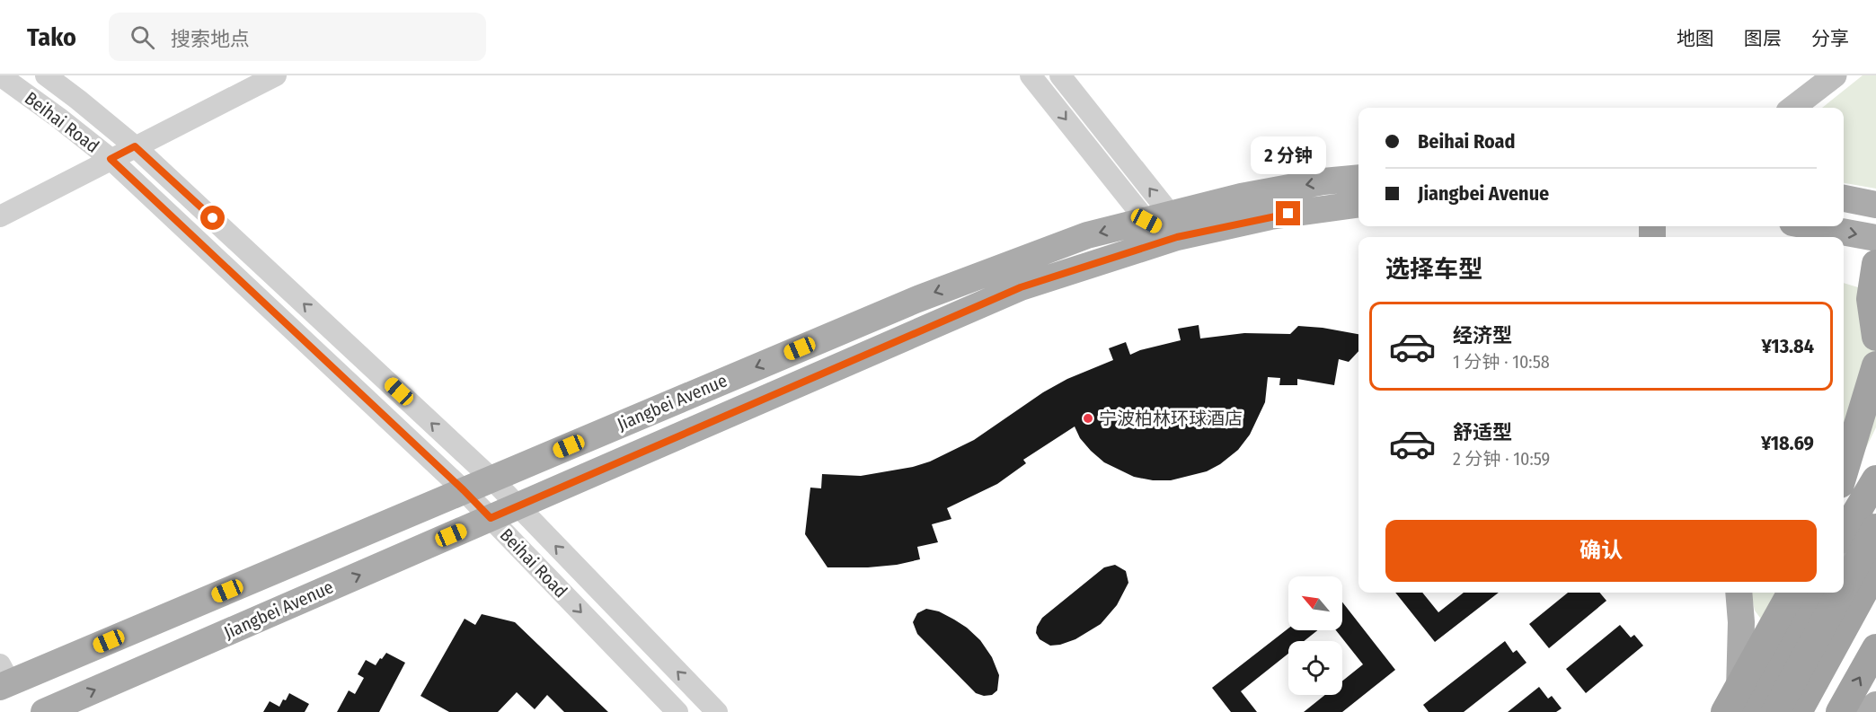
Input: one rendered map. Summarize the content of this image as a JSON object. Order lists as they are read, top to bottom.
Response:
{
  "streets": {
    "main road": ["Jiangbei Avenue"],
    "street": ["Beihai Road"]
  },
  "crossings": [
    ["Beihai Road", "Jiangbei Avenue"]
  ],
  "places": ["宁波柏林环球酒店"],
  "north": "top left",
  "page": {
    "header": "Tako",
    "search": "搜索地点",
    "nav": ["地图", "图层", "分享"],
    "banner": ["Beihai Road", "Jiangbei Avenue"],
    "bubble": "2 分钟",
    "heading": "选择车型",
    "list": [
      {
        "name": "经济型",
        "note": "1 分钟 · 10:58",
        "value": "¥13.84"
      },
      {
        "name": "舒适型",
        "note": "2 分钟 · 10:59",
        "value": "¥18.69"
      }
    ],
    "buttons": "确认"
  }
}
